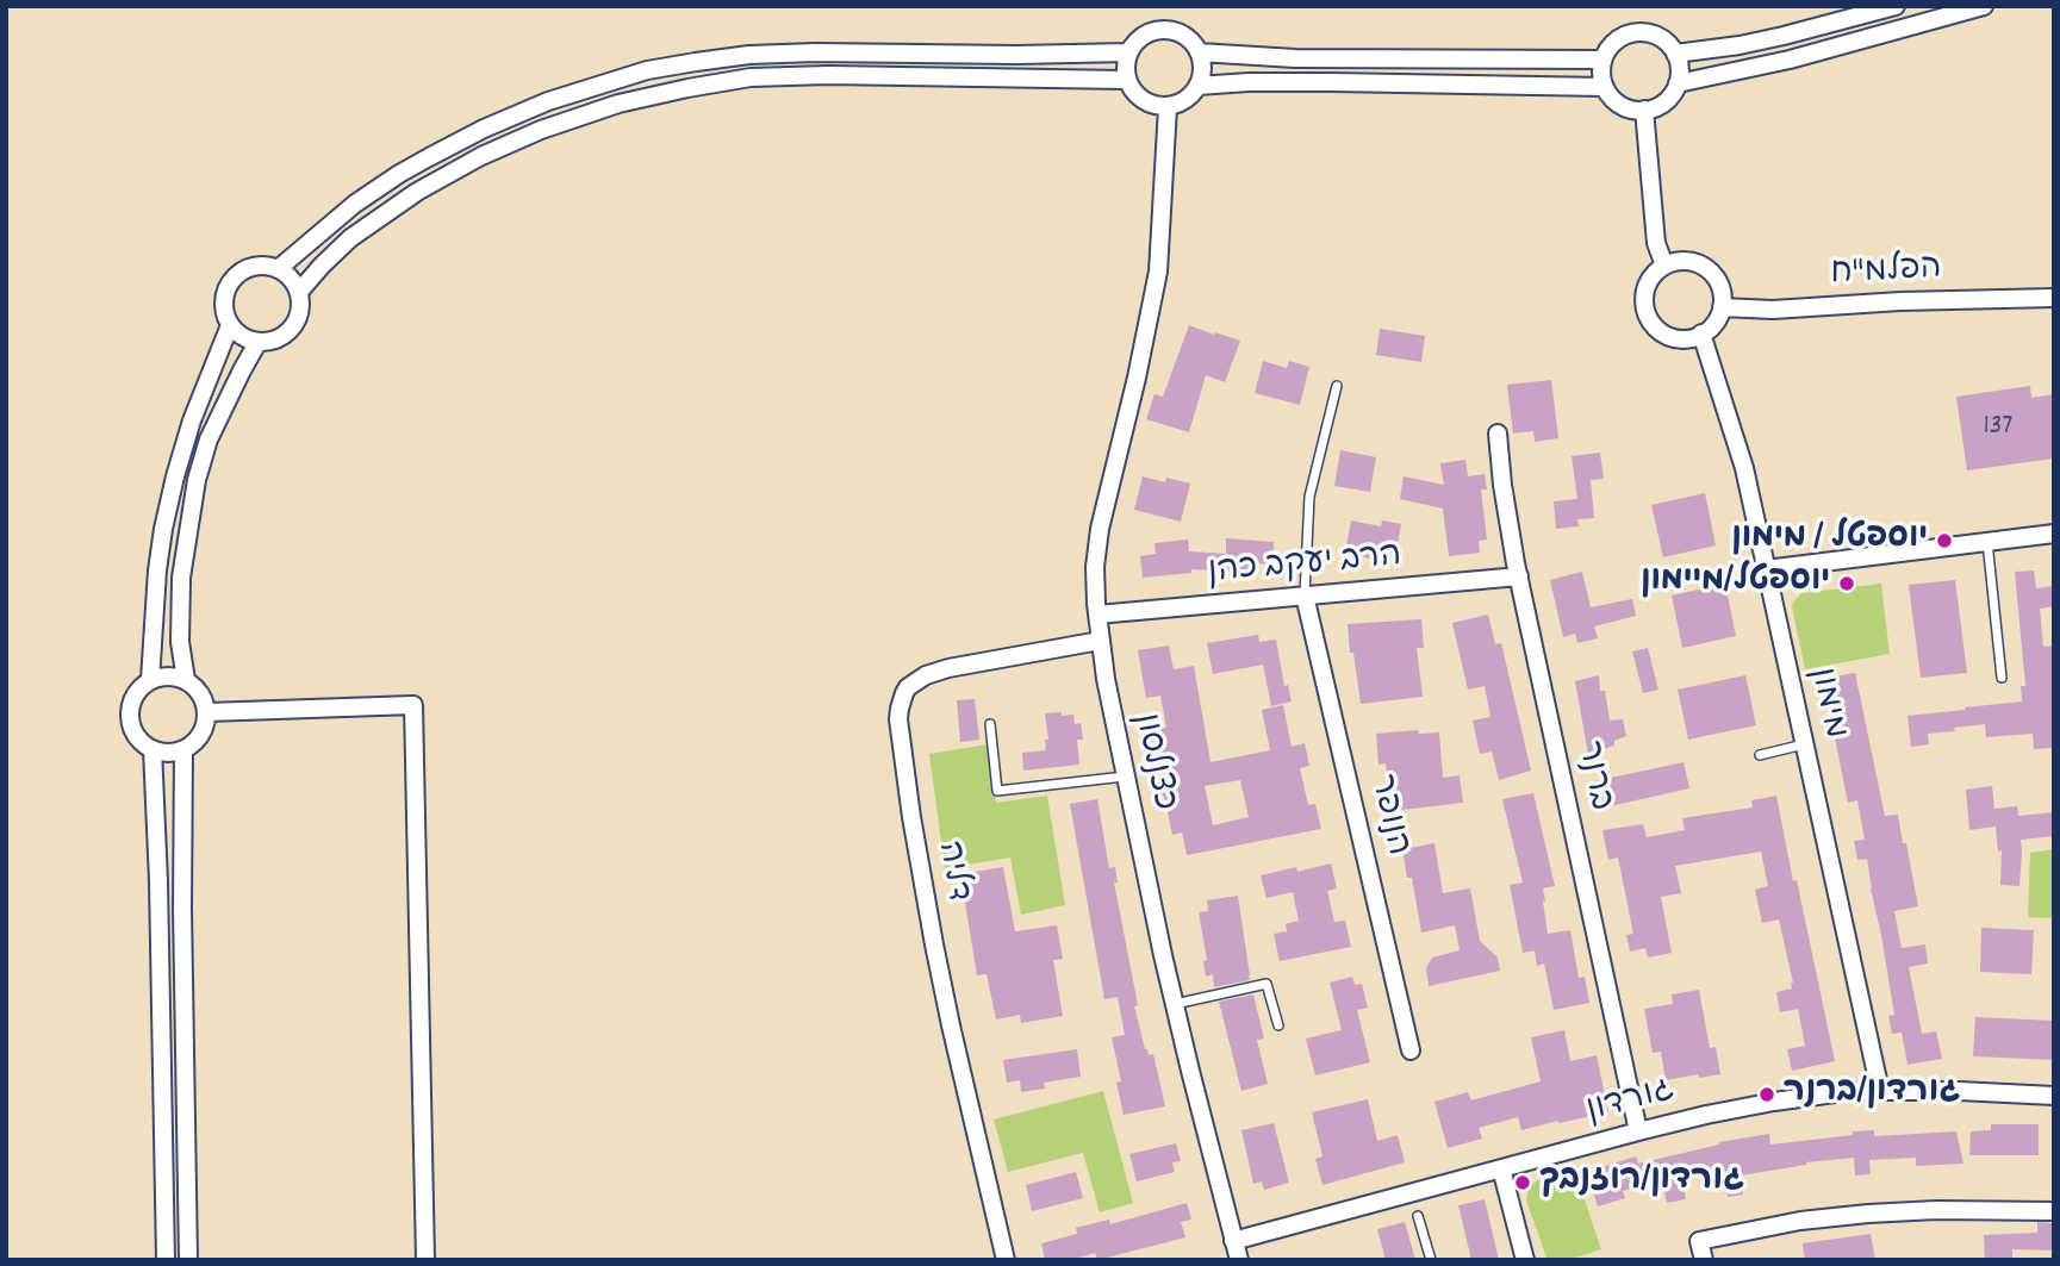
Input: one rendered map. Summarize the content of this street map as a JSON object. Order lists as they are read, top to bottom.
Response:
{
  "streets": {
    "street": [
      "הפלמ\"ח",
      "הרב יעקב כהן",
      "מימון",
      "כצנלסון",
      "ברנר",
      "הנופר",
      "דליה",
      "גורדון"
    ]
  },
  "crossings": [
    ["הפלמ\"ח", "מימון"],
    ["הרב יעקב כהן", "כצנלסון"],
    ["הרב יעקב כהן", "ברנר"],
    ["הרב יעקב כהן", "הנופר"],
    ["מימון", "גורדון"],
    ["כצנלסון", "דליה"],
    ["כצנלסון", "גורדון"],
    ["ברנר", "גורדון"]
  ],
  "places": [
    "יוספטל / מימון",
    "יוספטל/מיימון",
    "גורדון/ברנר",
    "גורדון/רוזנבך"
  ],
  "house_numbers": ["137"]
}
